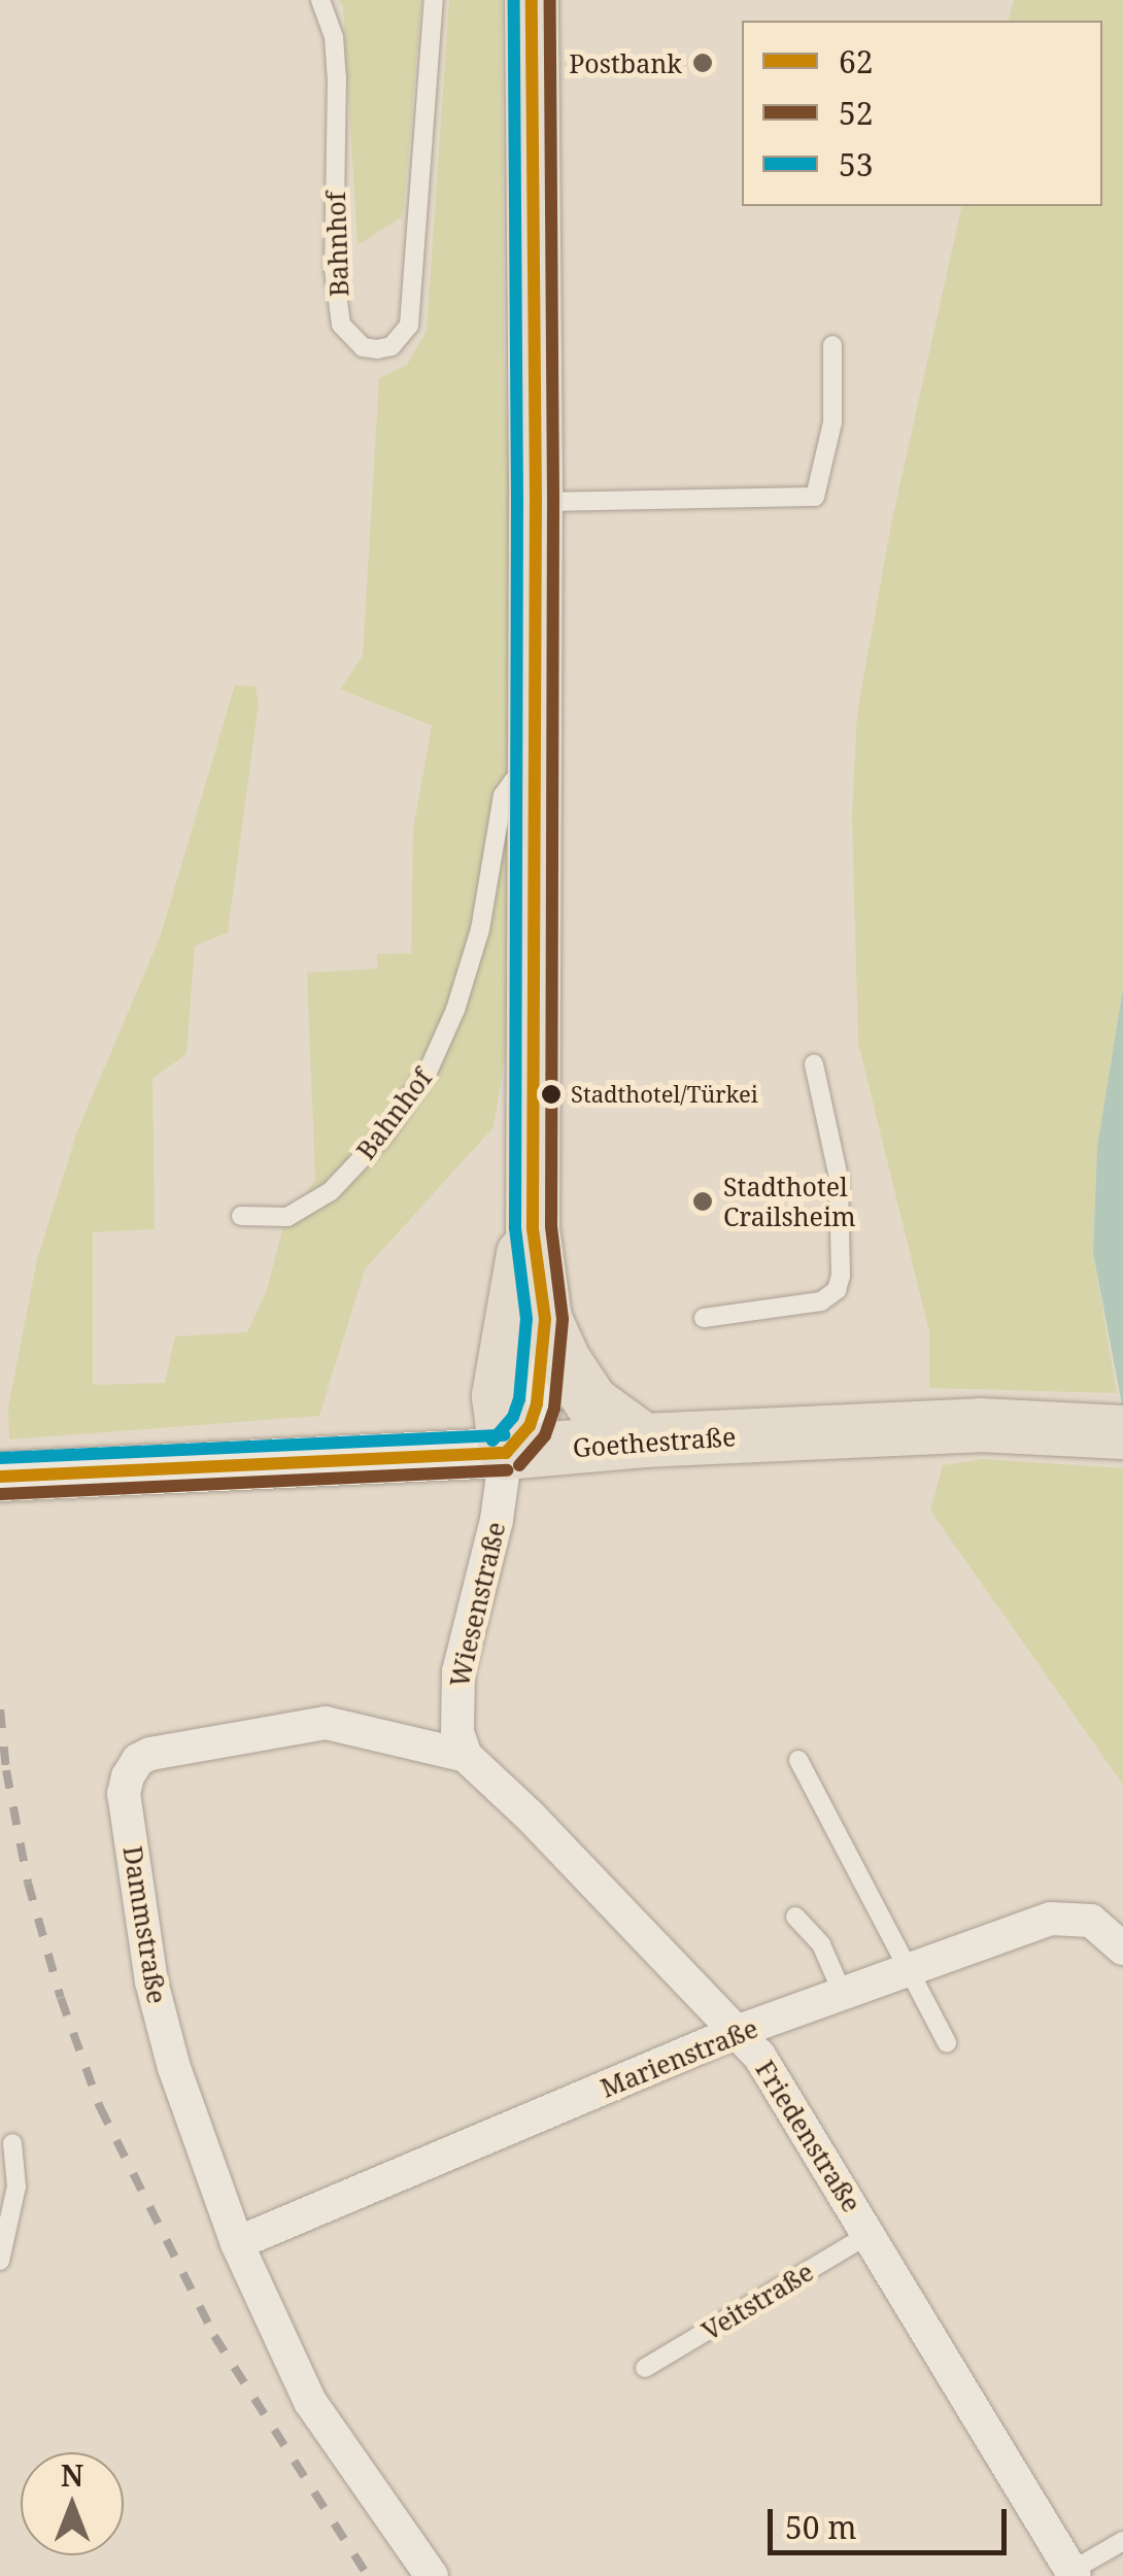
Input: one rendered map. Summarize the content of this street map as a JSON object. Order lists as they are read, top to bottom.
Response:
{
  "streets": {
    "main road": ["Goethestraße"],
    "street": [
      "Wiesenstraße",
      "Dammstraße",
      "Marienstraße",
      "Friedenstraße"
    ],
    "lane": ["Bahnhof", "Veitstraße"]
  },
  "crossings": [
    ["Goethestraße", "Wiesenstraße"],
    ["Wiesenstraße", "Dammstraße"],
    ["Wiesenstraße", "Friedenstraße"],
    ["Dammstraße", "Marienstraße"],
    ["Dammstraße", "Friedenstraße"],
    ["Marienstraße", "Friedenstraße"],
    ["Friedenstraße", "Veitstraße"]
  ],
  "places": ["Postbank", "Stadthotel/Türkei", "Stadthotel Crailsheim"],
  "lines": ["transit line 62", "transit line 52", "transit line 53"],
  "legend": ["62", "52", "53"],
  "scale_bar": "50 m",
  "north": "top"
}
